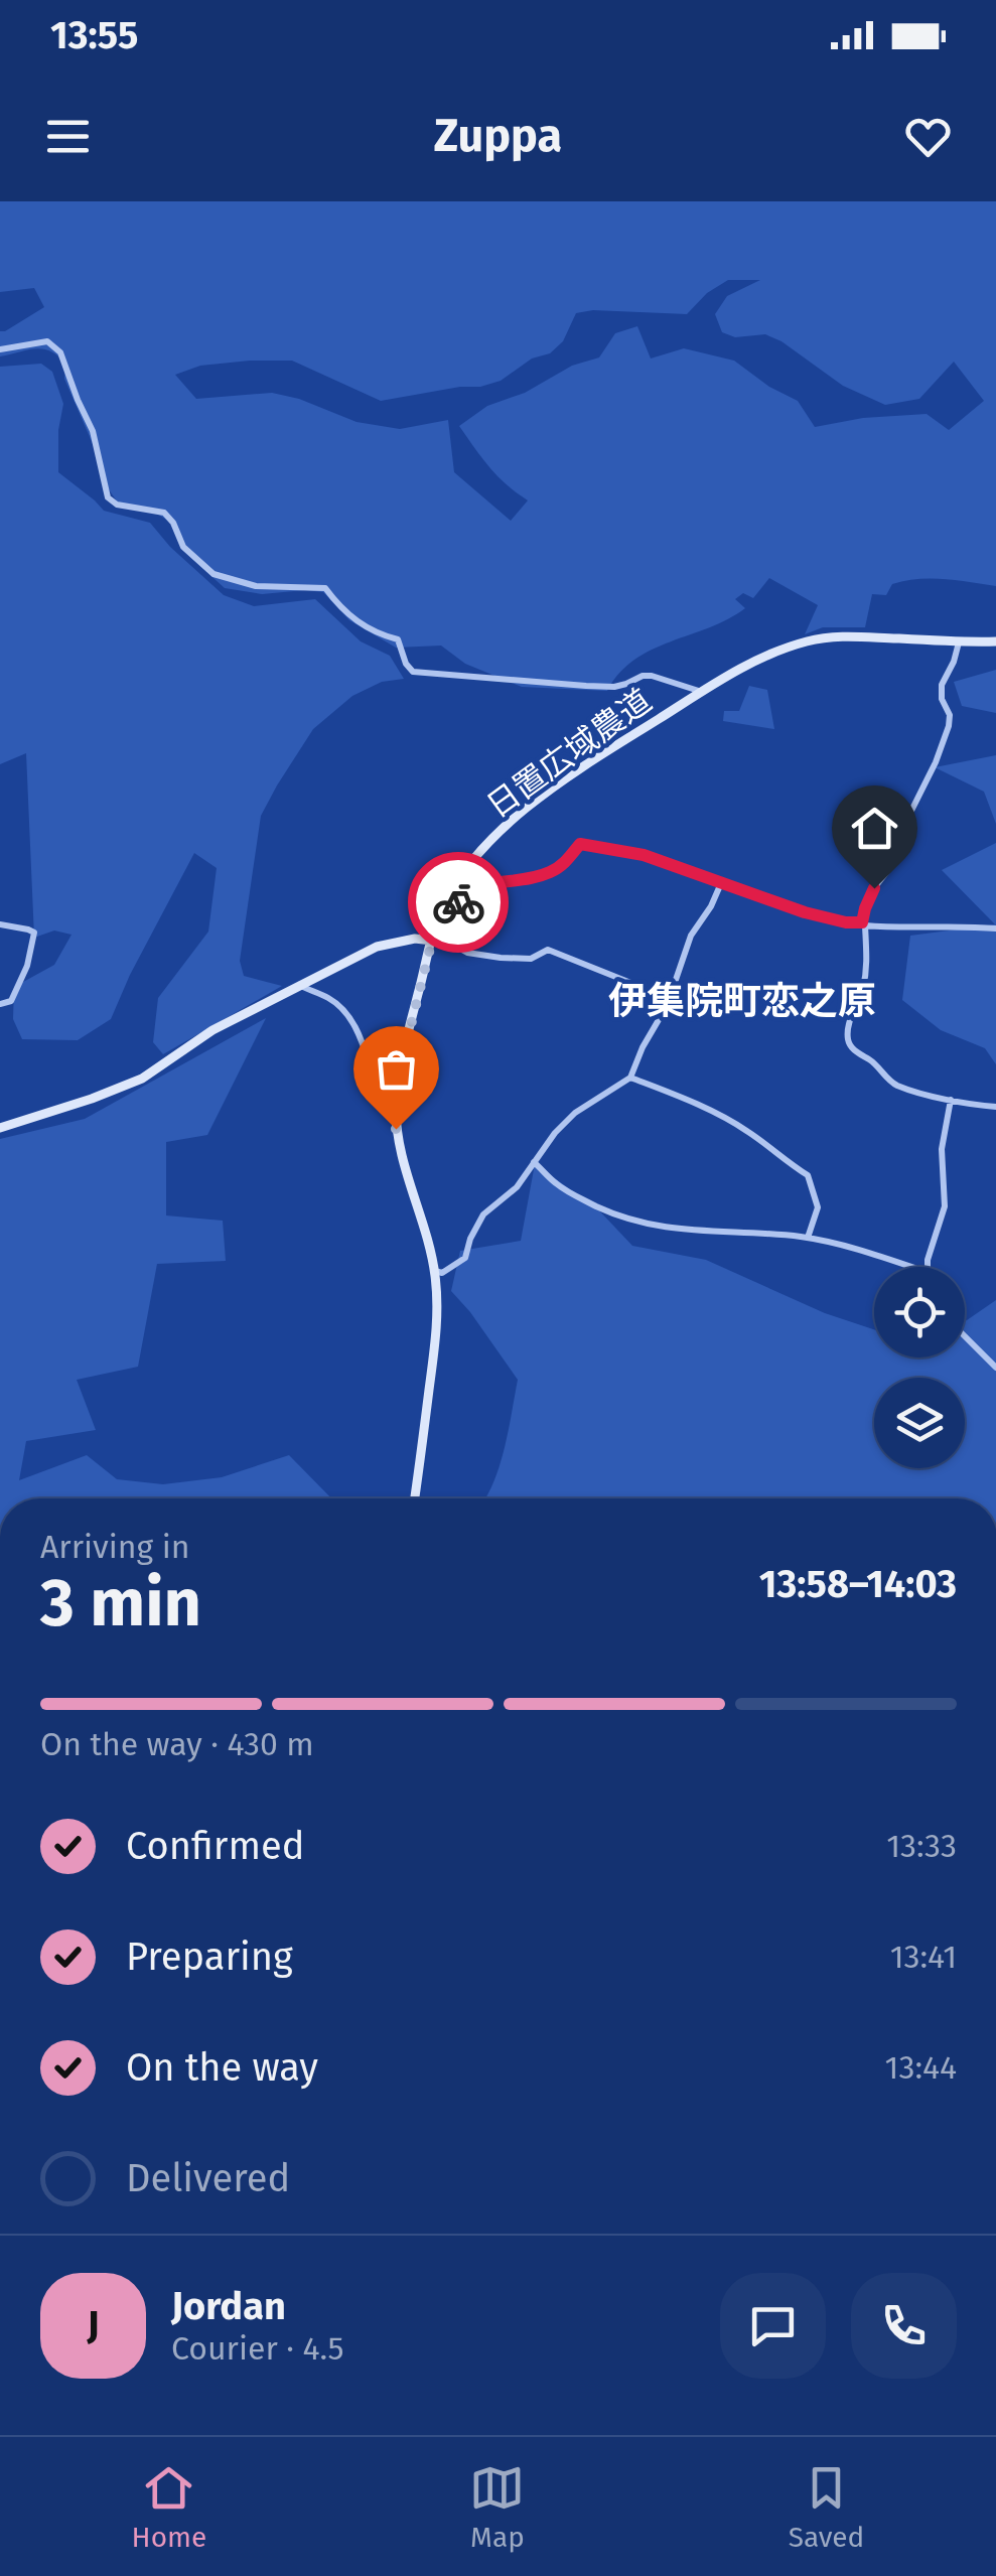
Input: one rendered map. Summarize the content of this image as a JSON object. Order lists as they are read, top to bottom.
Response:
{
  "streets": {
    "street": ["日置広域農道"]
  },
  "districts": ["伊集院町恋之原"],
  "page": {
    "status": "13:55",
    "header": "Zuppa",
    "heading": ["3 min", "Arriving in", "13:58–14:03"],
    "panel": ["Jordan", "Courier · 4.5"],
    "bar": "On the way · 430 m",
    "list": [
      ["Confirmed", "13:33"],
      ["Preparing", "13:41"],
      ["On the way", "13:44"],
      "Delivered"
    ],
    "round": "J",
    "tabs": ["Home", "Map", "Saved"]
  }
}
